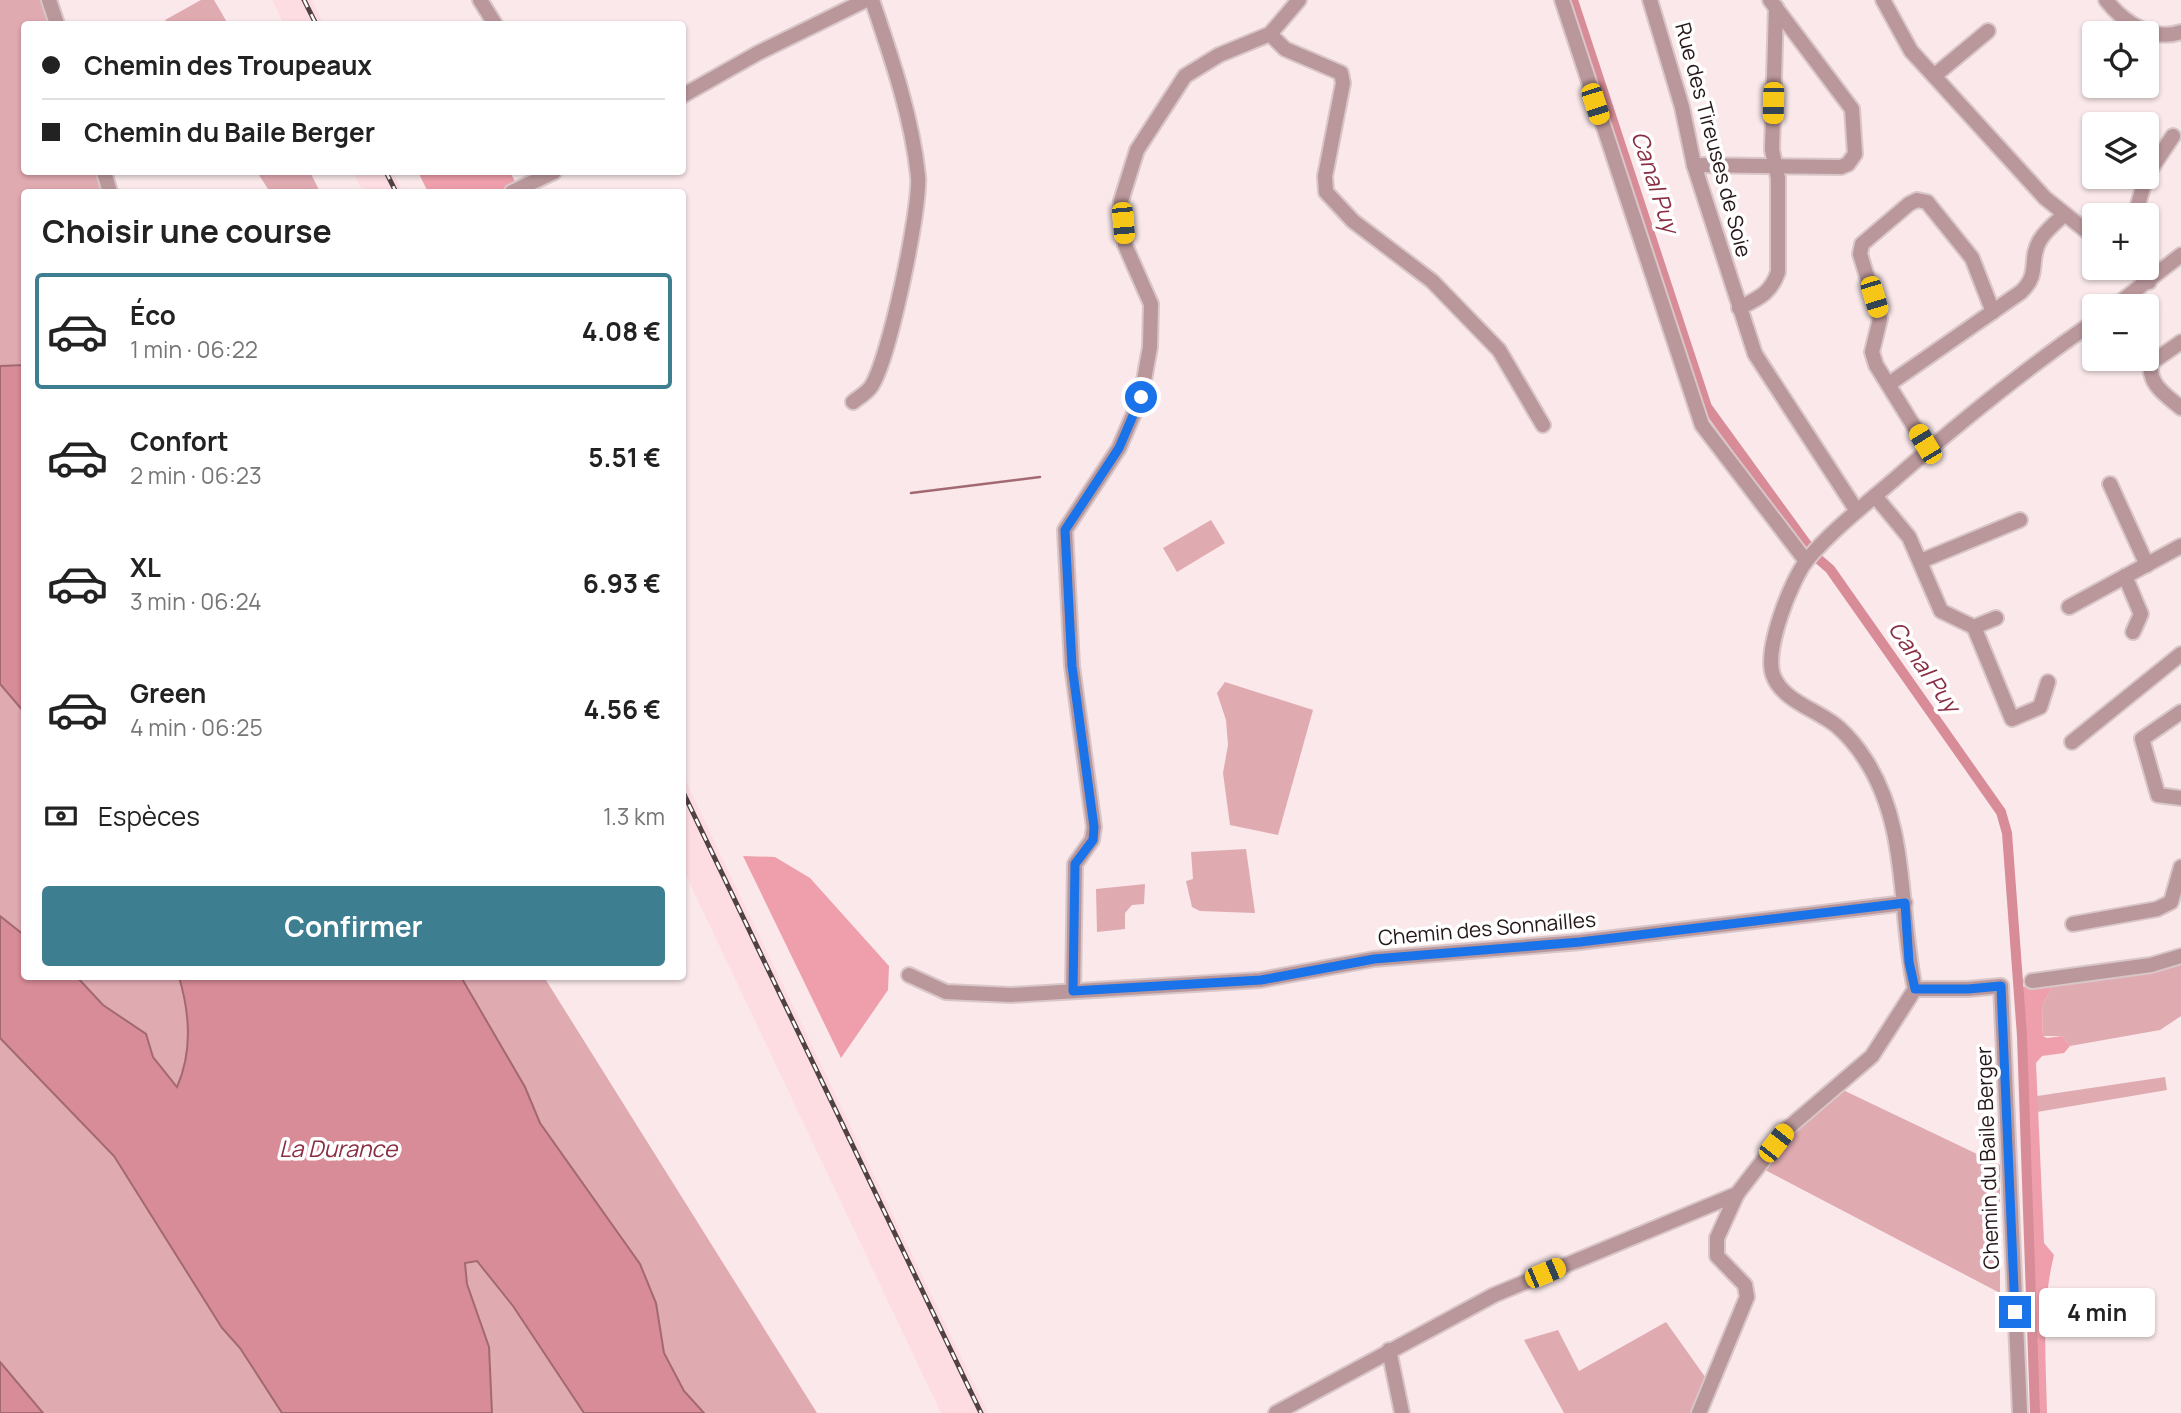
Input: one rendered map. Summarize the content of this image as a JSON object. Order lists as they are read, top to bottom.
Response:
{
  "streets": {
    "street": ["Rue des Tireuses de Soie", "Chemin des Sonnailles", "Chemin du Baile Berger"]
  },
  "water": ["Canal Puy", "La Durance"],
  "page": {
    "map_buttons": ["+", "−"],
    "banner": ["Chemin des Troupeaux", "Chemin du Baile Berger"],
    "heading": "Choisir une course",
    "list": [
      {
        "name": "Éco",
        "note": "1 min · 06:22",
        "value": "4.08 €"
      },
      {
        "name": "Confort",
        "note": "2 min · 06:23",
        "value": "5.51 €"
      },
      {
        "name": "XL",
        "note": "3 min · 06:24",
        "value": "6.93 €"
      },
      {
        "name": "Green",
        "note": "4 min · 06:25",
        "value": "4.56 €"
      }
    ],
    "pay": ["Espèces", "1.3 km"],
    "buttons": "Confirmer",
    "bubble": "4 min"
  }
}
